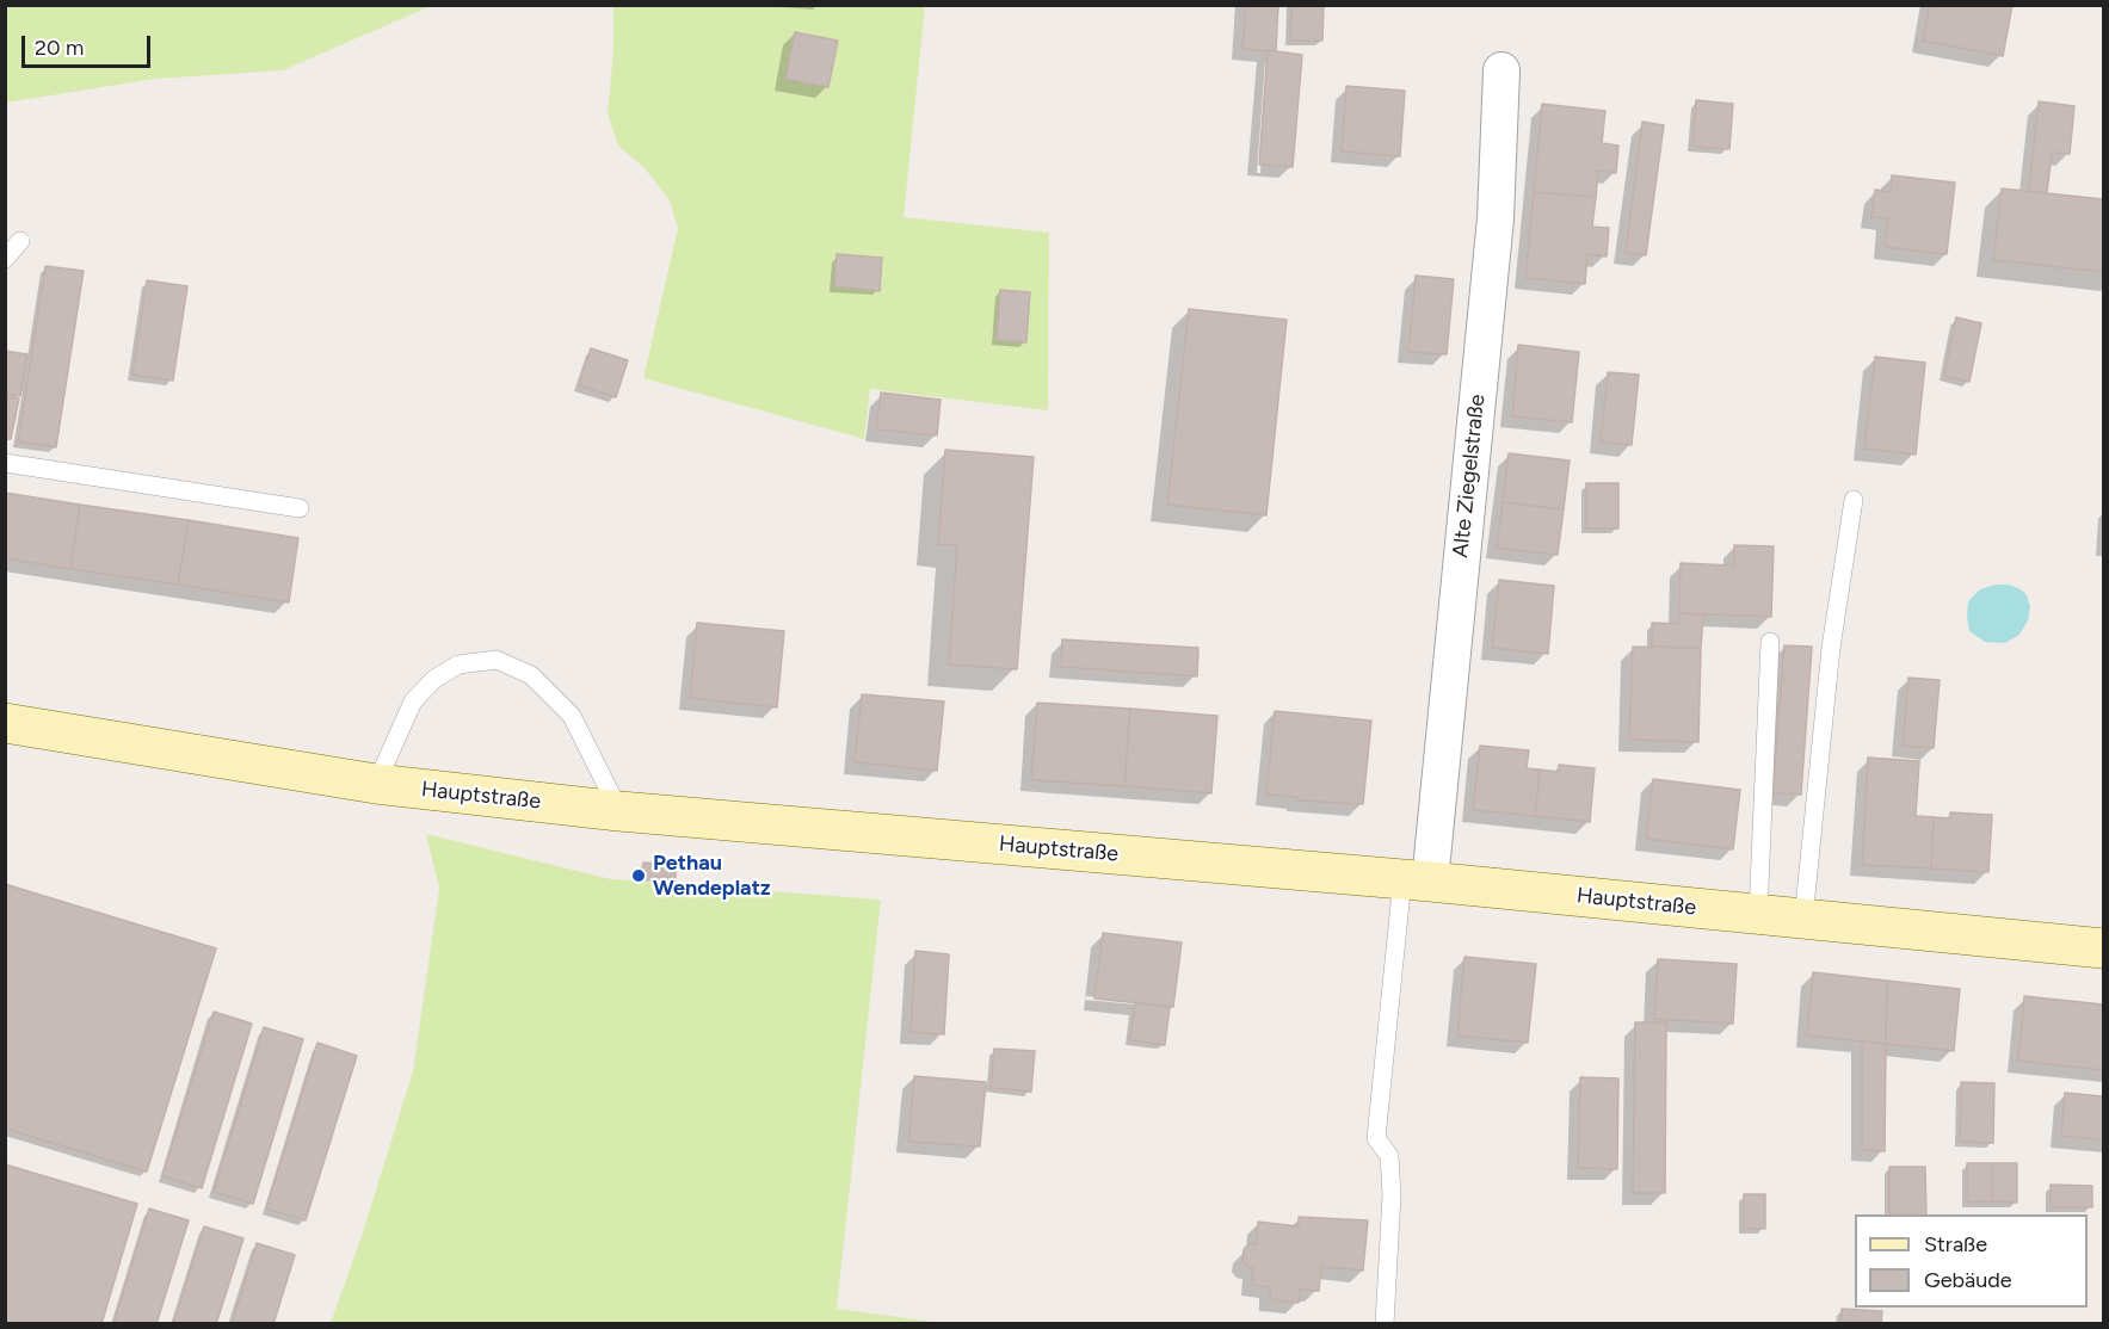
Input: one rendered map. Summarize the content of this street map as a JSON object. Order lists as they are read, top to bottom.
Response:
{
  "streets": {
    "main road": ["Hauptstraße"],
    "street": ["Alte Ziegelstraße"]
  },
  "crossings": [
    ["Alte Ziegelstraße", "Hauptstraße"]
  ],
  "places": ["Pethau Wendeplatz"],
  "legend": ["Straße", "Gebäude"],
  "scale_bar": "20 m"
}
